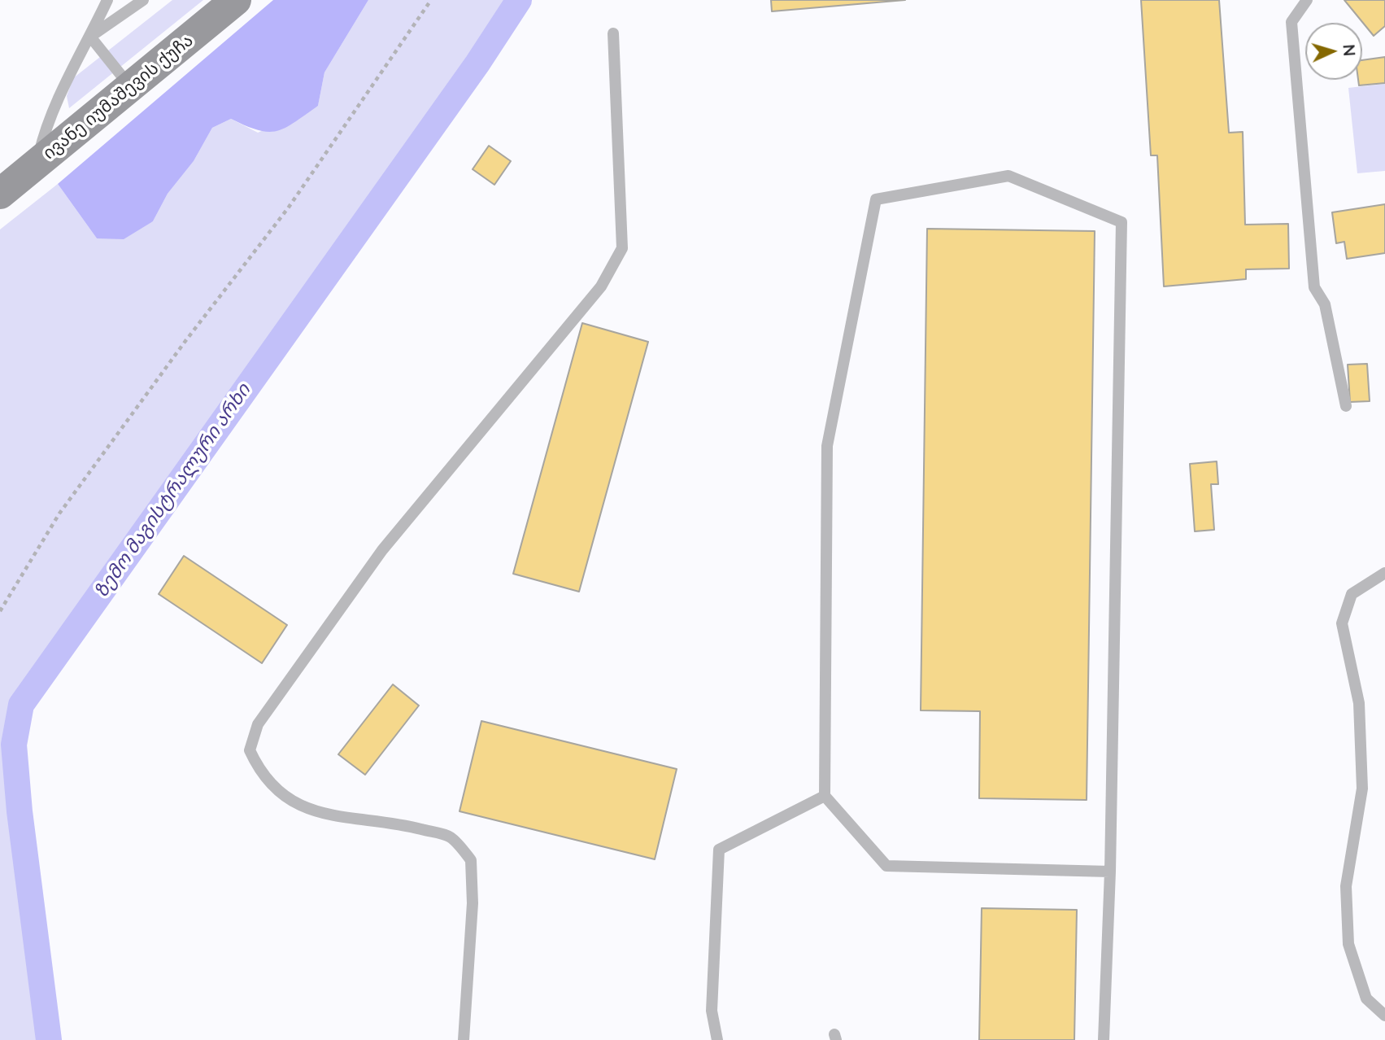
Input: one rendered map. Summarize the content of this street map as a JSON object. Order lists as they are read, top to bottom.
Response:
{
  "streets": {
    "street": ["ივანე იუმაშევის ქუჩა"]
  },
  "water": ["ზემო მაგისტრალური არხი"],
  "north": "right"
}
